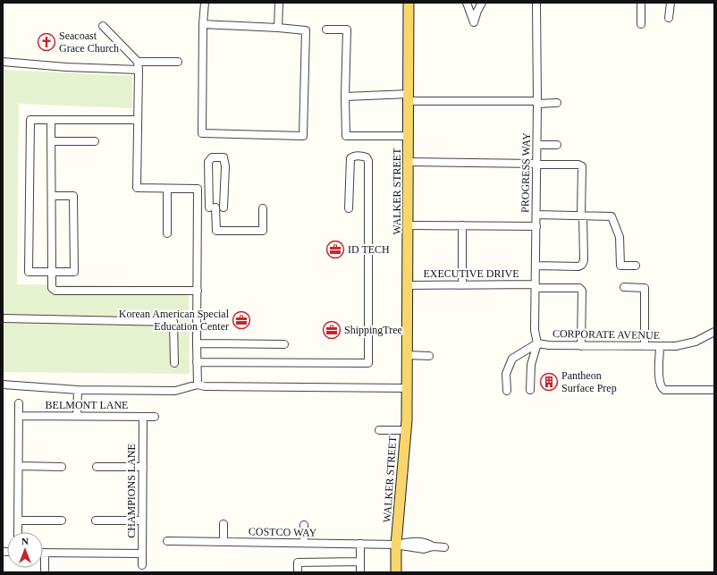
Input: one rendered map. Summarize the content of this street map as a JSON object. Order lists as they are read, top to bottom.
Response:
{
  "streets": {
    "main road": ["WALKER STREET"],
    "street": [
      "PROGRESS WAY",
      "EXECUTIVE DRIVE",
      "CORPORATE AVENUE",
      "BELMONT LANE",
      "CHAMPIONS LANE",
      "COSTCO WAY"
    ]
  },
  "crossings": [
    ["PROGRESS WAY", "EXECUTIVE DRIVE"],
    ["PROGRESS WAY", "CORPORATE AVENUE"],
    ["WALKER STREET", "EXECUTIVE DRIVE"],
    ["WALKER STREET", "COSTCO WAY"],
    ["EXECUTIVE DRIVE", "CORPORATE AVENUE"],
    ["BELMONT LANE", "CHAMPIONS LANE"]
  ],
  "places": {
    "church": ["Seacoast Grace Church"],
    "office": ["ID TECH", "Korean American Special Education Center", "ShippingTree"],
    "building": ["Pantheon Surface Prep"]
  },
  "north": "top"
}
